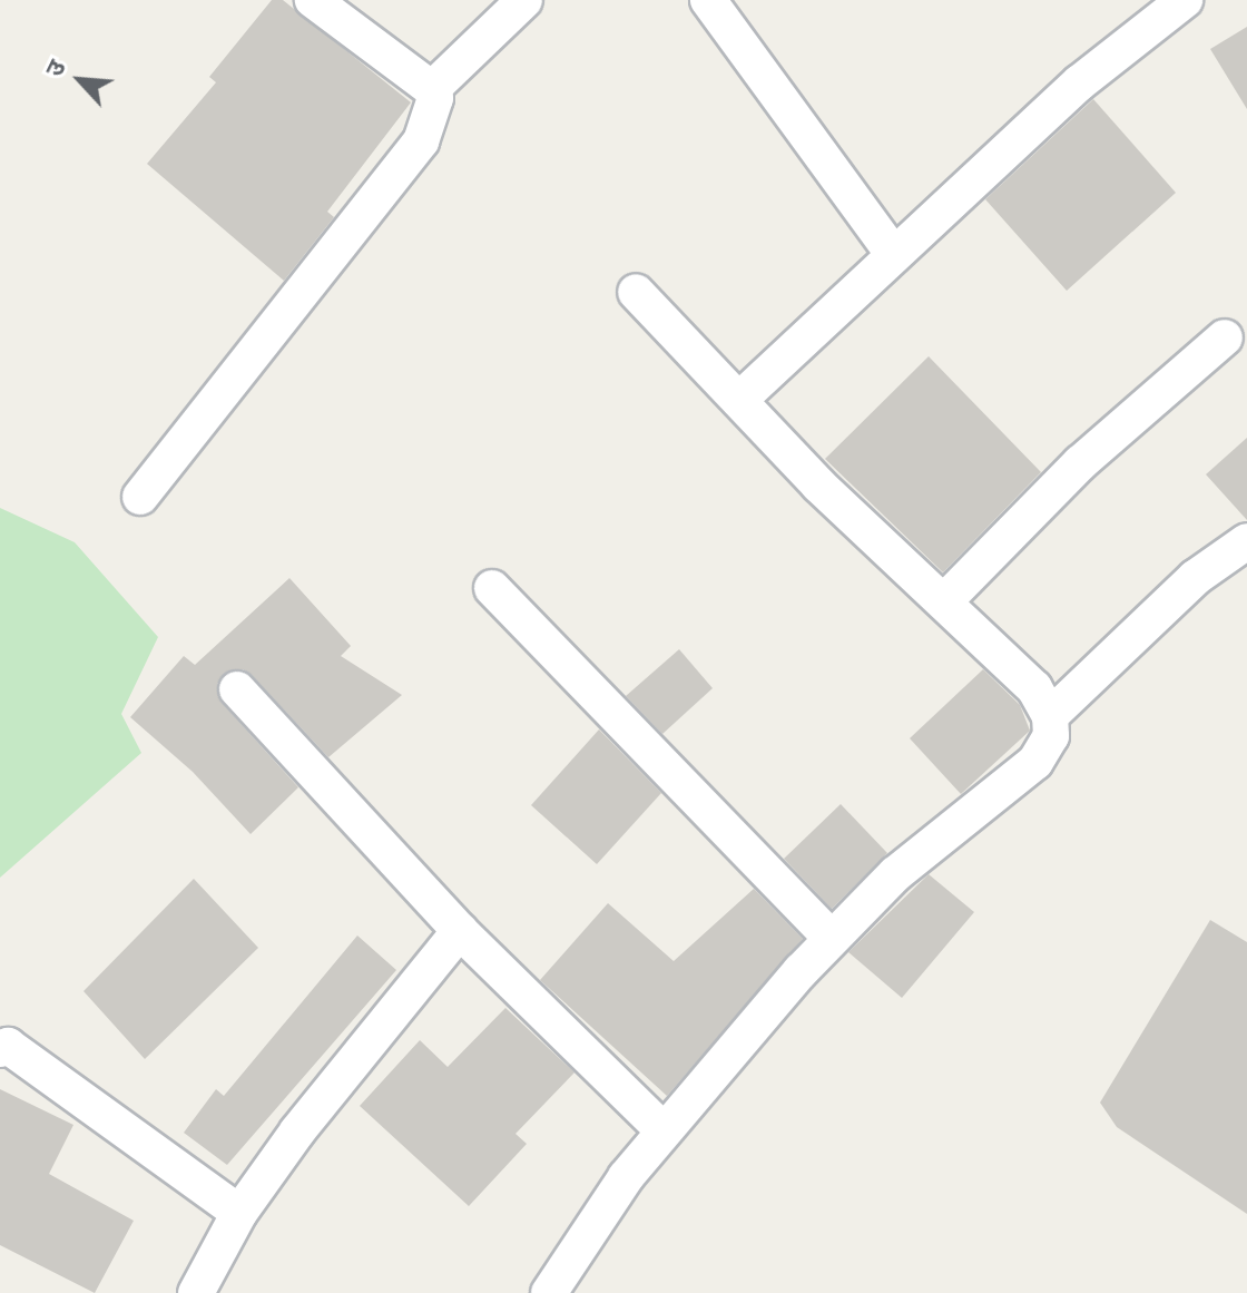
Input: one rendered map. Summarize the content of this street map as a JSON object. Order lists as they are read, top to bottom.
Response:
{
  "north": "top left"
}
